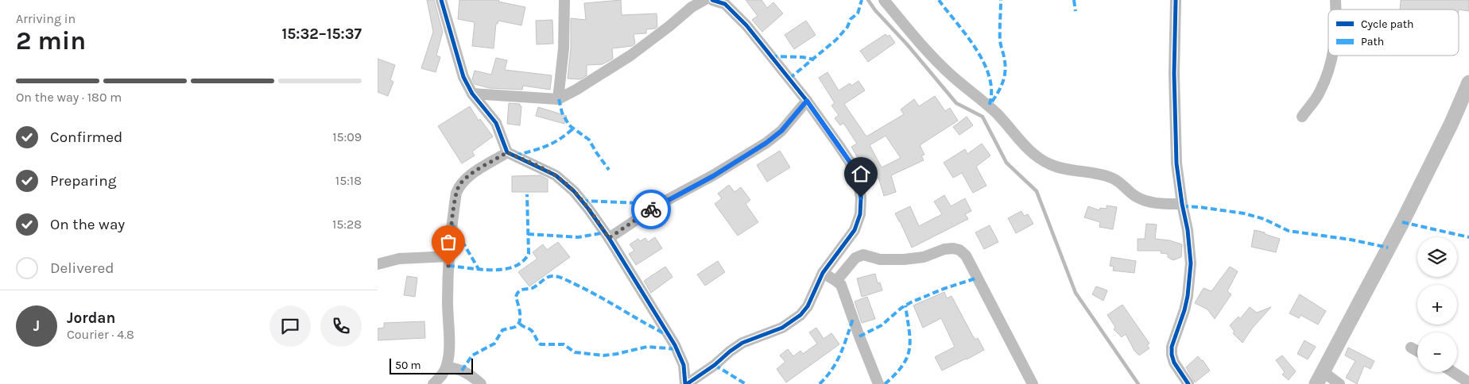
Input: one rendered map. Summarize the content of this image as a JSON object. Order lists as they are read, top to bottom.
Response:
{
  "legend": ["Cycle path", "Path"],
  "scale_bar": "50 m",
  "page": {
    "heading": ["2 min", "Arriving in", "15:32–15:37"],
    "panel": ["Jordan", "Courier · 4.8"],
    "bar": "On the way · 180 m",
    "list": [
      ["Confirmed", "15:09"],
      ["Preparing", "15:18"],
      ["On the way", "15:28"],
      "Delivered"
    ],
    "map_buttons": ["+", "−"],
    "round": "J",
    "scale": "50 m"
  }
}
